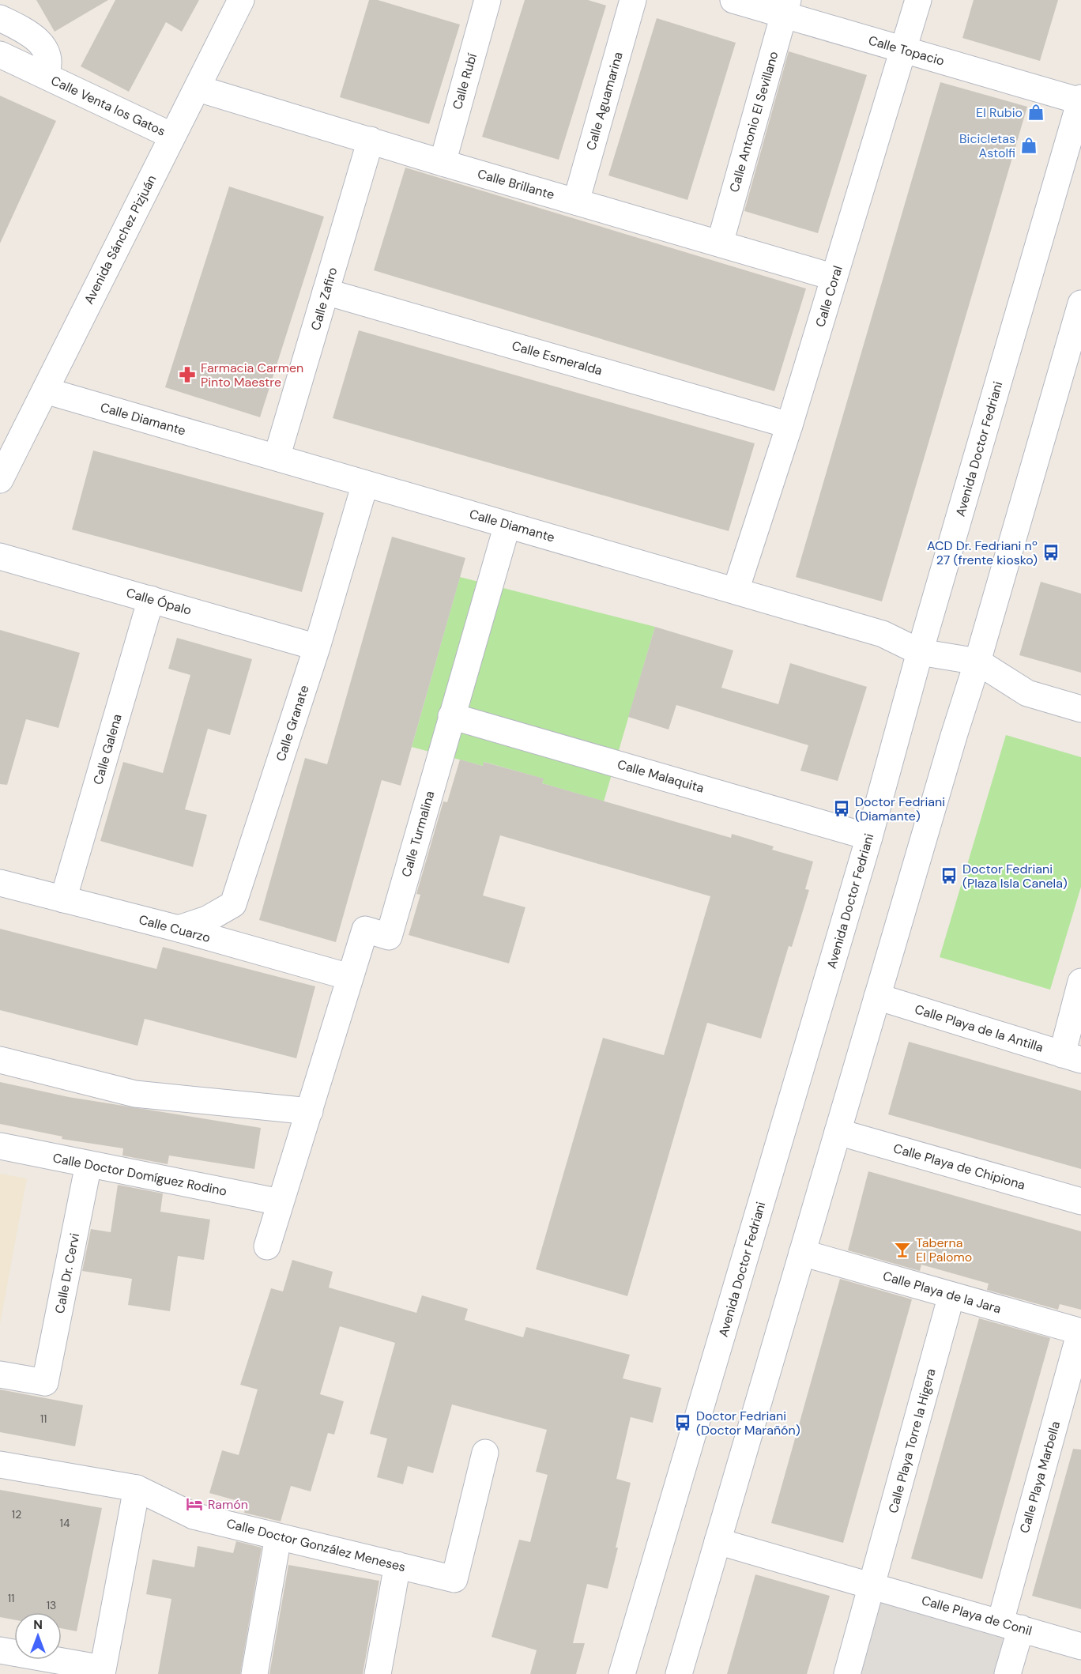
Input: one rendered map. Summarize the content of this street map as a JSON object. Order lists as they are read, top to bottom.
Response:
{
  "streets": {
    "street": [
      "Calle Topacio",
      "Calle Rubí",
      "Calle Aguamarina",
      "Calle Venta los Gatos",
      "Calle Antonio El Sevillano",
      "Calle Brillante",
      "Avenida Sánchez Pizjuán",
      "Calle Coral",
      "Calle Zafiro",
      "Calle Esmeralda",
      "Calle Diamante",
      "Avenida Doctor Fedriani",
      "Calle Ópalo",
      "Calle Granate",
      "Calle Galena",
      "Calle Malaquita",
      "Calle Turmalina",
      "Calle Cuarzo",
      "Calle Playa de la Antilla",
      "Calle Playa de Chipiona",
      "Calle Doctor Domíguez Rodino",
      "Calle Dr. Cervi",
      "Calle Playa de la Jara",
      "Calle Playa Torre la Higera",
      "Calle Playa Marbella",
      "Calle Doctor González Meneses",
      "Calle Playa de Conil"
    ]
  },
  "crossings": [
    ["Calle Topacio", "Calle Antonio El Sevillano"],
    ["Calle Topacio", "Calle Coral"],
    ["Calle Topacio", "Avenida Doctor Fedriani"],
    ["Calle Rubí", "Calle Brillante"],
    ["Calle Aguamarina", "Calle Brillante"],
    ["Calle Venta los Gatos", "Avenida Sánchez Pizjuán"],
    ["Calle Antonio El Sevillano", "Calle Brillante"],
    ["Calle Brillante", "Avenida Sánchez Pizjuán"],
    ["Calle Brillante", "Calle Coral"],
    ["Calle Brillante", "Calle Zafiro"],
    ["Avenida Sánchez Pizjuán", "Calle Diamante"],
    ["Calle Coral", "Calle Esmeralda"],
    ["Calle Coral", "Calle Diamante"],
    ["Calle Zafiro", "Calle Esmeralda"],
    ["Calle Zafiro", "Calle Diamante"],
    ["Calle Diamante", "Avenida Doctor Fedriani"],
    ["Calle Diamante", "Calle Granate"],
    ["Calle Diamante", "Calle Turmalina"],
    ["Avenida Doctor Fedriani", "Calle Malaquita"],
    ["Calle Ópalo", "Calle Granate"],
    ["Calle Ópalo", "Calle Galena"],
    ["Calle Granate", "Calle Cuarzo"],
    ["Calle Galena", "Calle Cuarzo"],
    ["Calle Malaquita", "Calle Turmalina"],
    ["Calle Turmalina", "Calle Cuarzo"],
    ["Calle Turmalina", "Calle Doctor Domíguez Rodino"],
    ["Calle Doctor Domíguez Rodino", "Calle Dr. Cervi"],
    ["Calle Playa de la Jara", "Calle Playa Torre la Higera"],
    ["Calle Playa de la Jara", "Calle Playa Marbella"],
    ["Calle Playa Torre la Higera", "Calle Playa de Conil"],
    ["Calle Playa Marbella", "Calle Playa de Conil"]
  ],
  "places": {
    "shop": ["El Rubio", "Bicicletas Astolfi"],
    "pharmacy": ["Farmacia Carmen Pinto Maestre"],
    "bus stop": [
      "ACD Dr. Fedriani nº 27 (frente kiosko)",
      "Doctor Fedriani (Diamante)",
      "Doctor Fedriani (Plaza Isla Canela)",
      "Doctor Fedriani (Doctor Marañón)"
    ],
    "bar": ["Taberna El Palomo"],
    "hotel": ["Ramón"]
  },
  "house_numbers": [
    "11",
    "12",
    "14",
    "11",
    "13"
  ],
  "north": "top"
}
